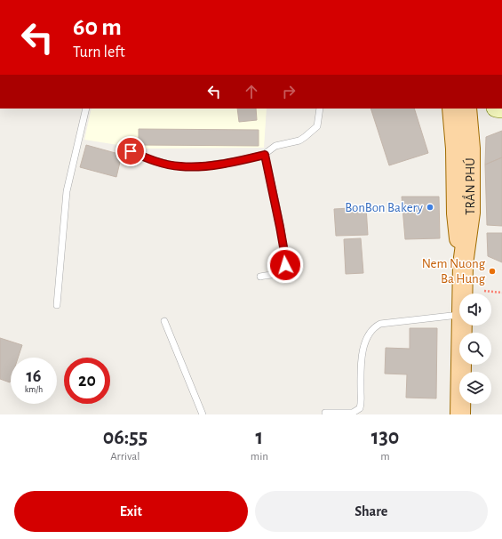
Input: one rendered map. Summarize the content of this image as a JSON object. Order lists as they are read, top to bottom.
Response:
{
  "streets": {
    "main road": ["TRẦN PHÚ"]
  },
  "places": ["BonBon Bakery", "Nem Nuong Ba Hung"],
  "page": {
    "turn": ["60 m", "Turn left"],
    "speed": "16 km/h",
    "limit": "20",
    "eta": [
      "06:55",
      "Arrival",
      "1",
      "min",
      "130",
      "m"
    ],
    "buttons": ["Exit", "Share"]
  }
}
